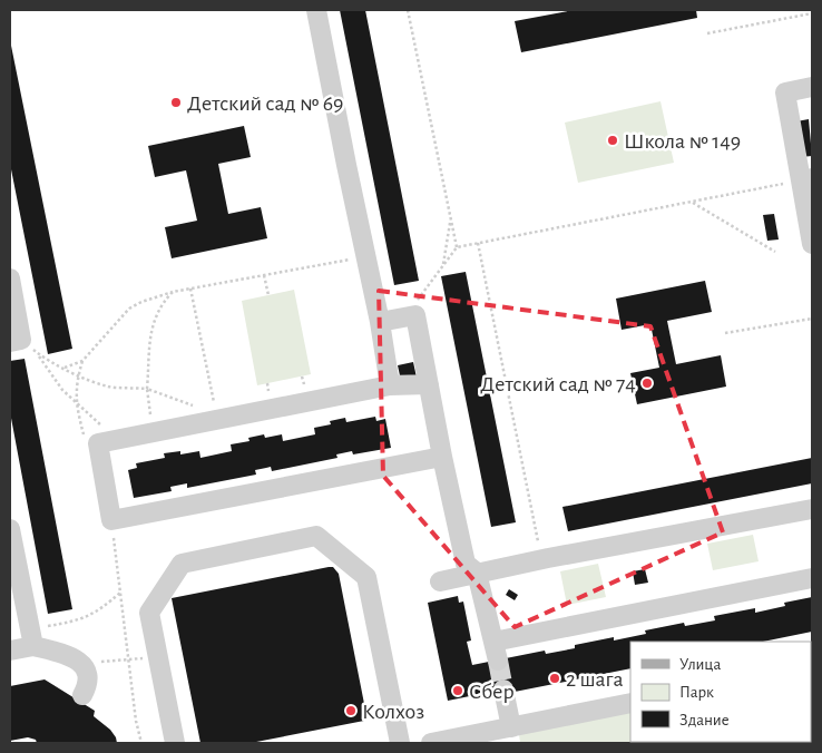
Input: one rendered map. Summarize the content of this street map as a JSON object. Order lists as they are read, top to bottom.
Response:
{
  "places": [
    "Детский сад № 69",
    "Школа № 149",
    "Детский сад № 74",
    "2 шага",
    "Сбер",
    "Колхоз"
  ],
  "legend": ["Улица", "Парк", "Здание"]
}
